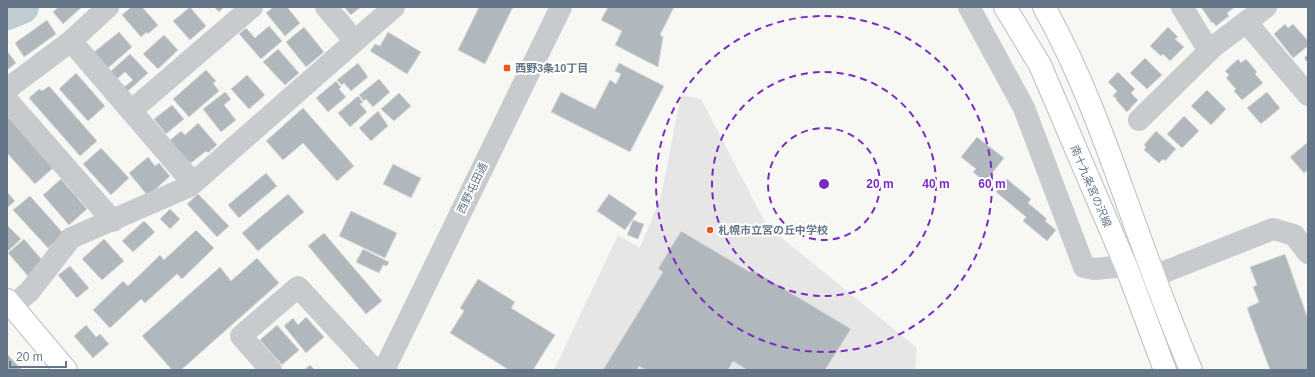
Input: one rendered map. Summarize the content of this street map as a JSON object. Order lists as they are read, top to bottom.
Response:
{
  "streets": {
    "main road": ["南十九条宮の沢線"],
    "street": ["西野屯田通"]
  },
  "places": {
    "transit": ["西野3条10丁目"],
    "other": ["札幌市立宮の丘中学校"]
  },
  "scale_bar": "20 m",
  "rings": ["20 m", "40 m", "60 m"]
}
